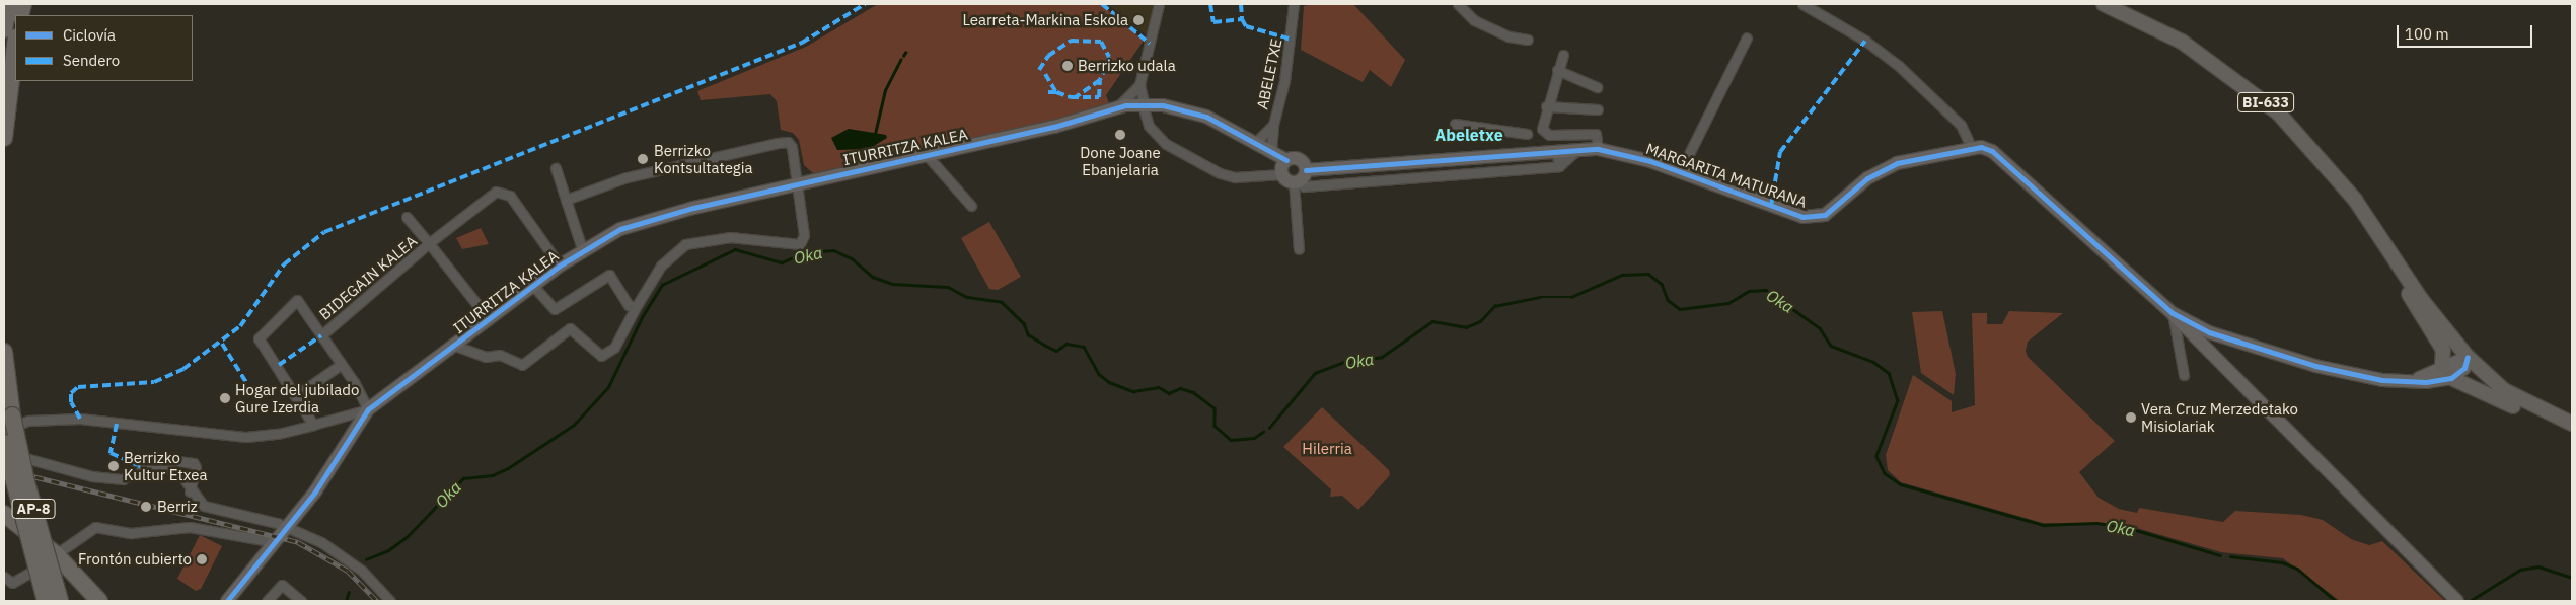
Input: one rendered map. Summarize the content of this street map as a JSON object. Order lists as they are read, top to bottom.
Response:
{
  "streets": {
    "highway": ["AP-8"],
    "main road": ["BI-633"],
    "street": [
      "ABELETXE",
      "ITURRITZA KALEA",
      "MARGARITA MATURANA",
      "BIDEGAIN KALEA"
    ]
  },
  "crossings": [
    ["ABELETXE", "ITURRITZA KALEA"],
    ["ITURRITZA KALEA", "MARGARITA MATURANA"],
    ["ITURRITZA KALEA", "BIDEGAIN KALEA"]
  ],
  "districts": ["Abeletxe"],
  "water": ["Oka"],
  "parks": ["Hilerria"],
  "places": [
    "Learreta-Markina Eskola",
    "Berrizko udala",
    "Done Joane Ebanjelaria",
    "Berrizko Kontsultategia",
    "Hogar del jubilado Gure Izerdia",
    "Vera Cruz Merzedetako Misiolariak",
    "Berrizko Kultur Etxea",
    "Berriz",
    "Frontón cubierto"
  ],
  "legend": ["Ciclovía", "Sendero"],
  "scale_bar": "100 m"
}
